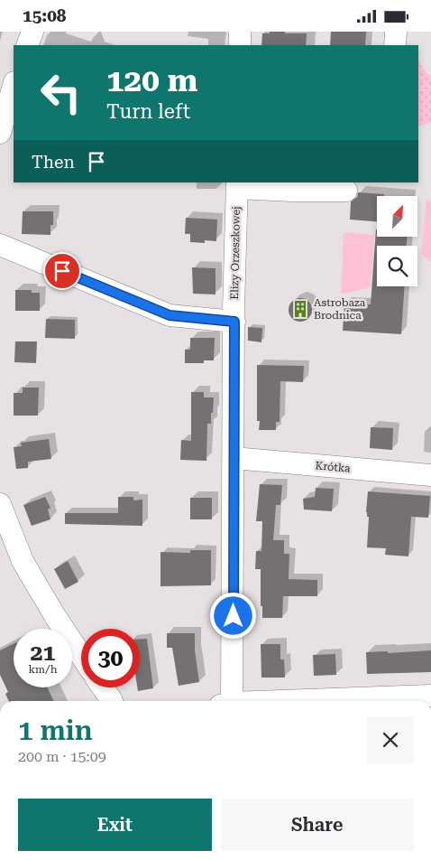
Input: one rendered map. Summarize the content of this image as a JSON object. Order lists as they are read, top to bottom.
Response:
{
  "streets": {
    "street": ["Elizy Orzeszkowej", "Krótka"]
  },
  "crossings": [
    ["Elizy Orzeszkowej", "Krótka"]
  ],
  "places": {
    "building": ["Astrobaza Brodnica"]
  },
  "north": "top right",
  "page": {
    "status": "15:08",
    "turn": ["120 m", "Turn left"],
    "then": "Then",
    "speed": "21 km/h",
    "limit": "30",
    "heading": ["1 min", "200 m · 15:09"],
    "buttons": ["Exit", "Share"]
  }
}
